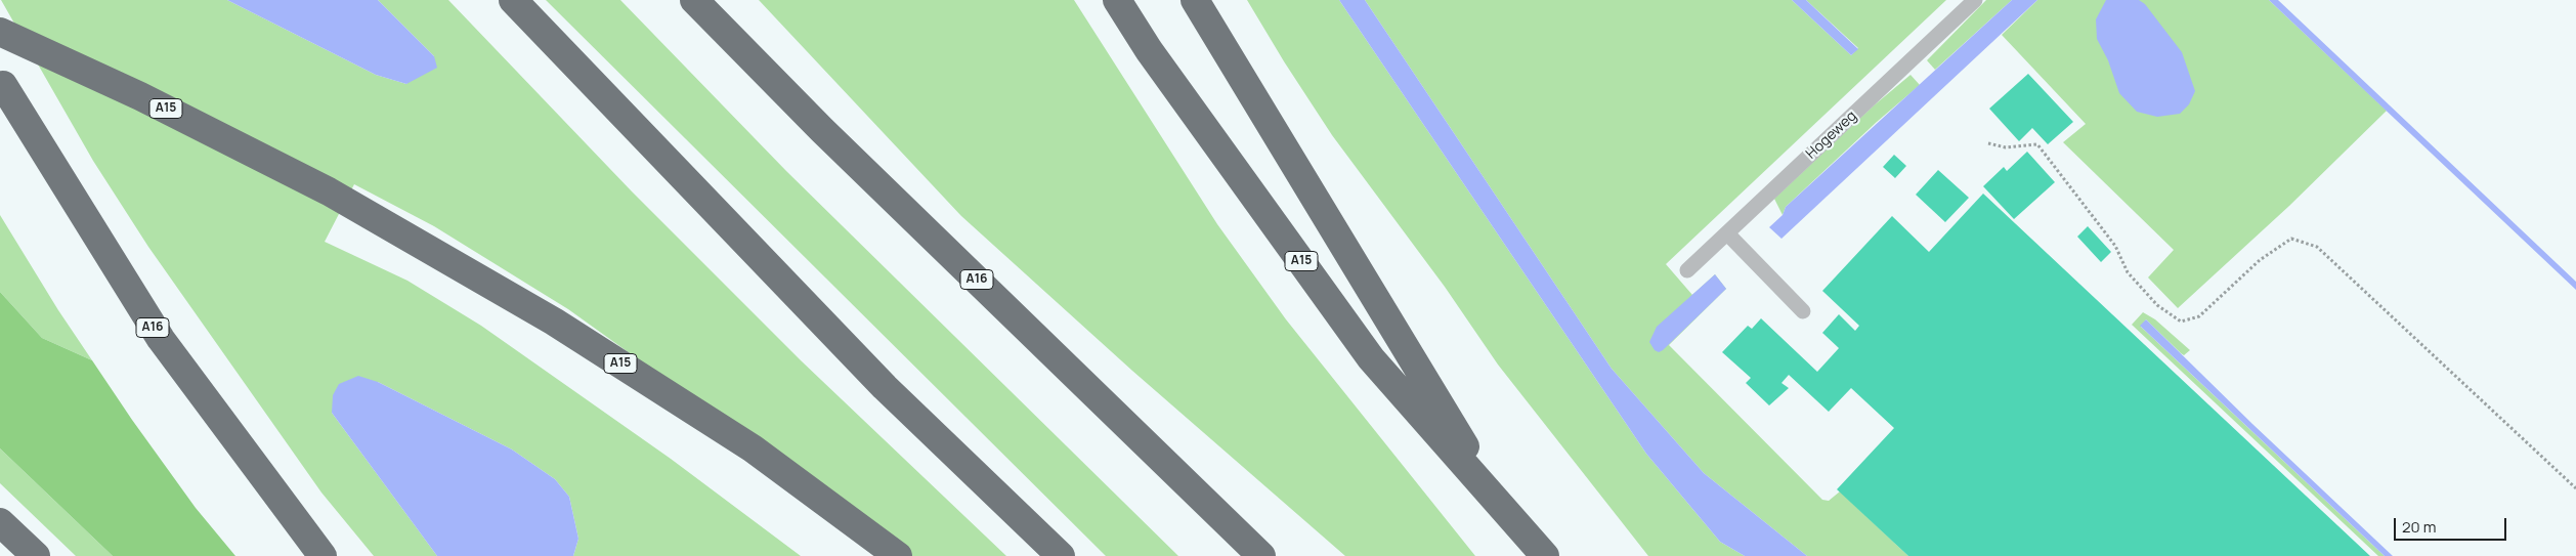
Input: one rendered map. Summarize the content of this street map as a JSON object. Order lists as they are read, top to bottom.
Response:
{
  "streets": {
    "highway": ["A15", "A16"],
    "lane": ["Hogeweg"]
  },
  "scale_bar": "20 m"
}
